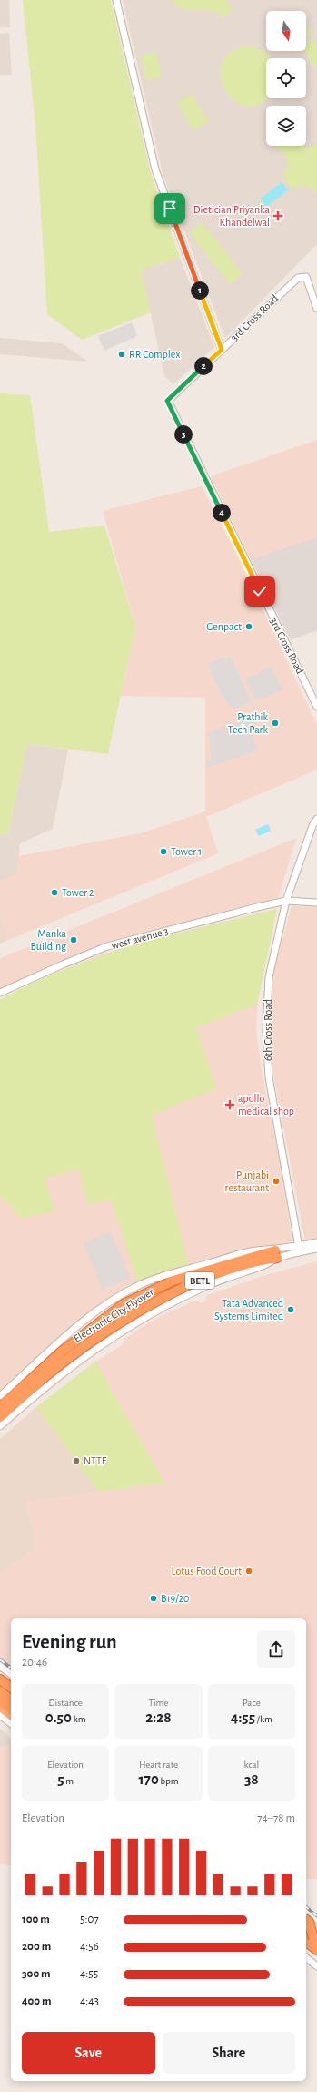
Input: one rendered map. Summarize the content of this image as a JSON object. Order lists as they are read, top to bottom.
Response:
{
  "streets": {
    "highway": ["BETL", "Electronic City Flyover"],
    "street": ["3rd Cross Road", "west avenue 3", "6th Cross Road"]
  },
  "crossings": [
    ["west avenue 3", "6th Cross Road"]
  ],
  "places": {
    "health": ["Dietician Priyanka Khandelwal", "apollo medical shop"],
    "other": [
      "RR Complex",
      "Genpact",
      "Prathik Tech Park",
      "Tower 1",
      "Tower 2",
      "Manka Building",
      "Punjabi restaurant",
      "Tata Advanced Systems Limited",
      "NTTF",
      "Lotus Food Court",
      "B19/20"
    ]
  },
  "north": "bottom",
  "page": {
    "pins": [
      "1",
      "2",
      "3",
      "4"
    ],
    "heading": ["Evening run", "20:46"],
    "stats": [
      ["Distance", "0.50 km"],
      ["Time", "2:28"],
      ["Pace", "4:55 /km"],
      ["Elevation", "5 m"],
      ["Heart rate", "170 bpm"],
      ["kcal", "38"]
    ],
    "chart": ["Elevation", "74–78 m"],
    "list": [
      {
        "name": "100 m",
        "note": "5:07"
      },
      {
        "name": "200 m",
        "note": "4:56"
      },
      {
        "name": "300 m",
        "note": "4:55"
      },
      {
        "name": "400 m",
        "note": "4:43"
      }
    ],
    "buttons": ["Save", "Share"]
  }
}
